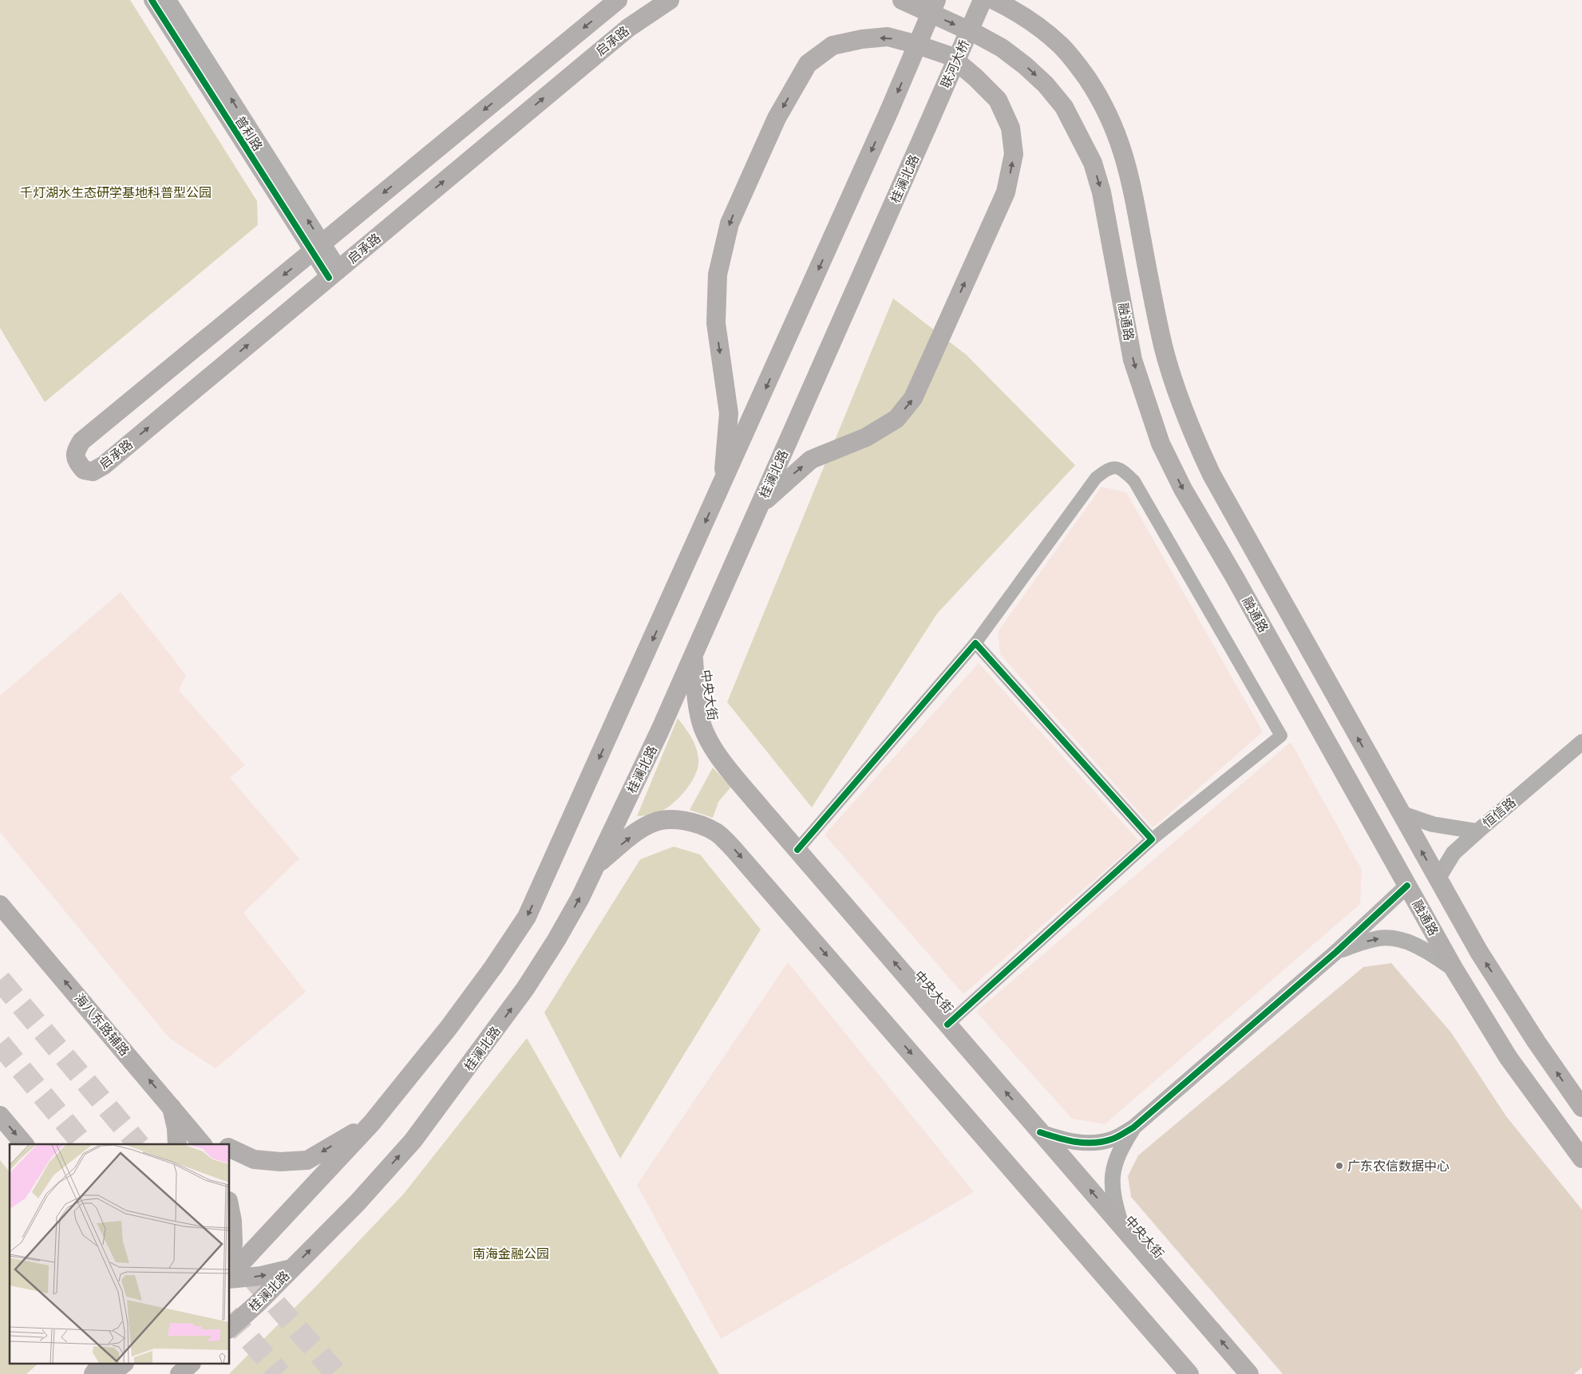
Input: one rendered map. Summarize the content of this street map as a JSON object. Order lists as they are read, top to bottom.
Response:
{
  "streets": {
    "main road": [
      "启承路",
      "联河大桥",
      "桂澜北路",
      "融通路",
      "中央大街",
      "海八东路辅路"
    ],
    "street": ["普利路", "恒信路"]
  },
  "crossings": [
    ["启承路", "普利路"],
    ["联河大桥", "桂澜北路"],
    ["桂澜北路", "中央大街"]
  ],
  "one_way": ["海八东路辅路"],
  "parks": ["千灯湖水生态研学基地科普型公园", "南海金融公园"],
  "places": ["广东农信数据中心"]
}
